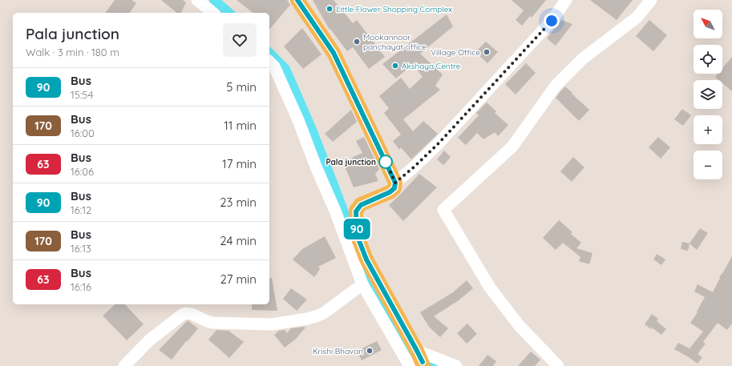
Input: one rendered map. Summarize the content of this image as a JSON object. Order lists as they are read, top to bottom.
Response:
{
  "places": [
    "Little Flower Shopping Complex",
    "Mookannoor panchayat office",
    "Village Office",
    "Akshaya Centre",
    "Pala junction",
    "Krishi Bhavan"
  ],
  "lines": ["bus line 90"],
  "north": "top left",
  "page": {
    "on_map": "90",
    "map_buttons": ["+", "−"],
    "heading": ["Pala junction", "Walk · 3 min · 180 m"],
    "list": [
      {
        "mark": "90",
        "name": "Bus",
        "note": "15:54",
        "value": "5 min"
      },
      {
        "mark": "170",
        "name": "Bus",
        "note": "16:00",
        "value": "11 min"
      },
      {
        "mark": "63",
        "name": "Bus",
        "note": "16:06",
        "value": "17 min"
      },
      {
        "mark": "90",
        "name": "Bus",
        "note": "16:12",
        "value": "23 min"
      },
      {
        "mark": "170",
        "name": "Bus",
        "note": "16:13",
        "value": "24 min"
      },
      {
        "mark": "63",
        "name": "Bus",
        "note": "16:16",
        "value": "27 min"
      }
    ]
  }
}
